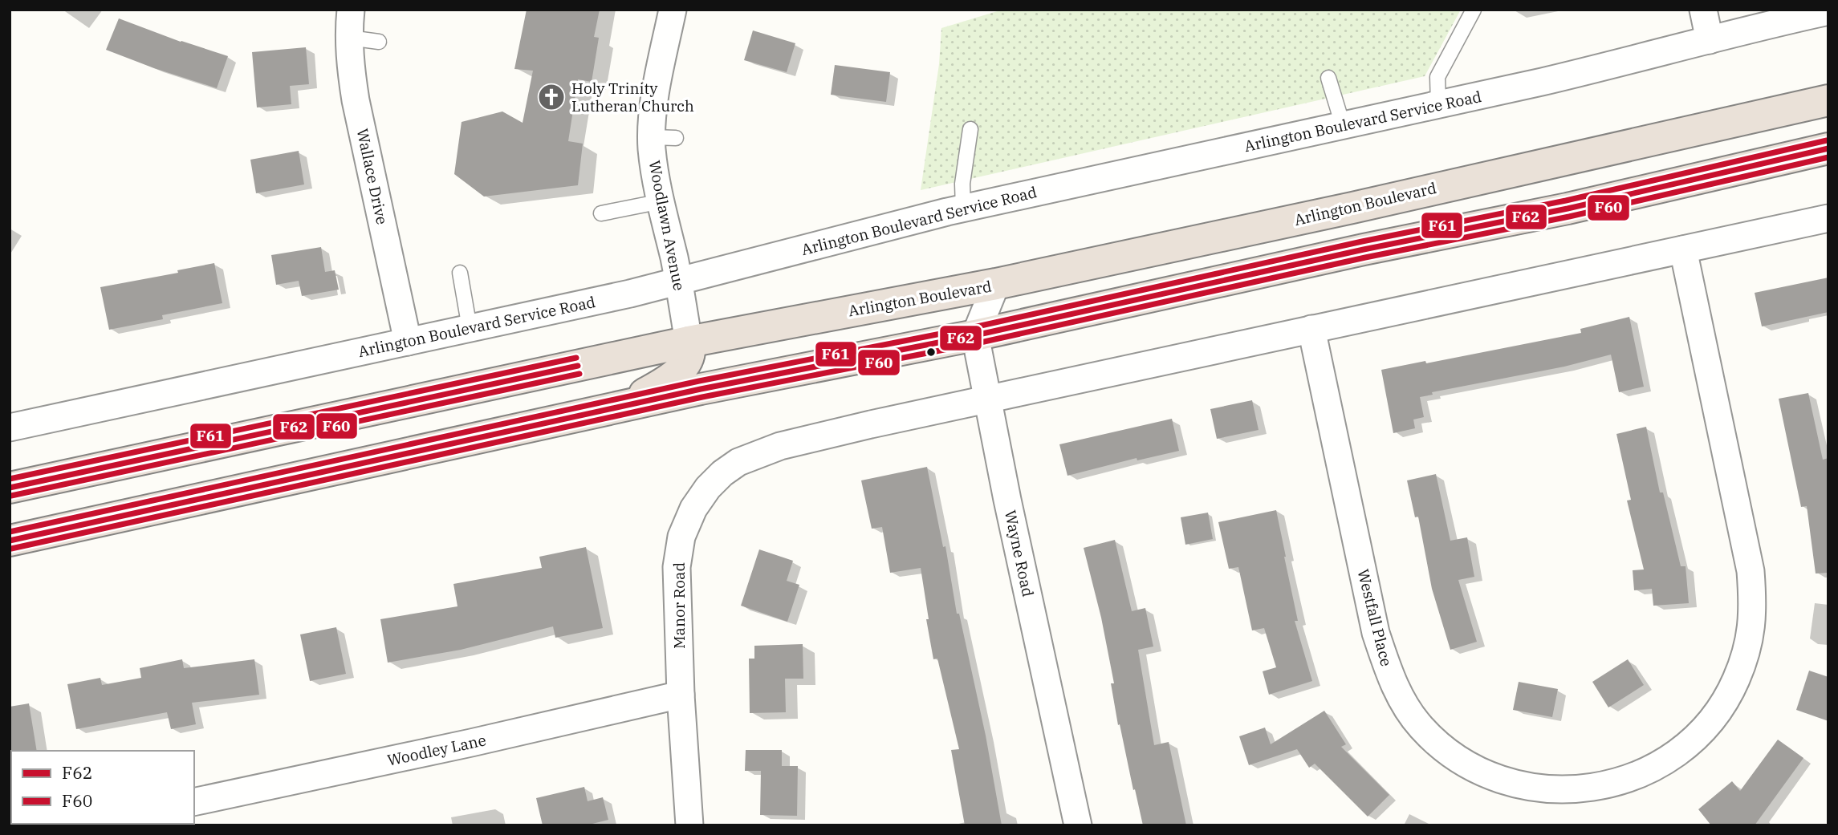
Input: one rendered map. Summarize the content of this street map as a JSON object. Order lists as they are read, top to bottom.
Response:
{
  "streets": {
    "highway": ["Arlington Boulevard"],
    "street": [
      "Arlington Boulevard Service Road",
      "Wallace Drive",
      "Woodlawn Avenue",
      "Wayne Road",
      "Manor Road",
      "Westfall Place",
      "Woodley Lane"
    ]
  },
  "crossings": [
    ["Arlington Boulevard Service Road", "Wallace Drive"],
    ["Arlington Boulevard Service Road", "Woodlawn Avenue"],
    ["Arlington Boulevard", "Woodlawn Avenue"],
    ["Wayne Road", "Manor Road"],
    ["Manor Road", "Woodley Lane"]
  ],
  "places": {
    "church": ["Holy Trinity Lutheran Church"]
  },
  "lines": ["transit line F61", "transit line F62", "transit line F60"],
  "legend": ["F62", "F60"]
}
